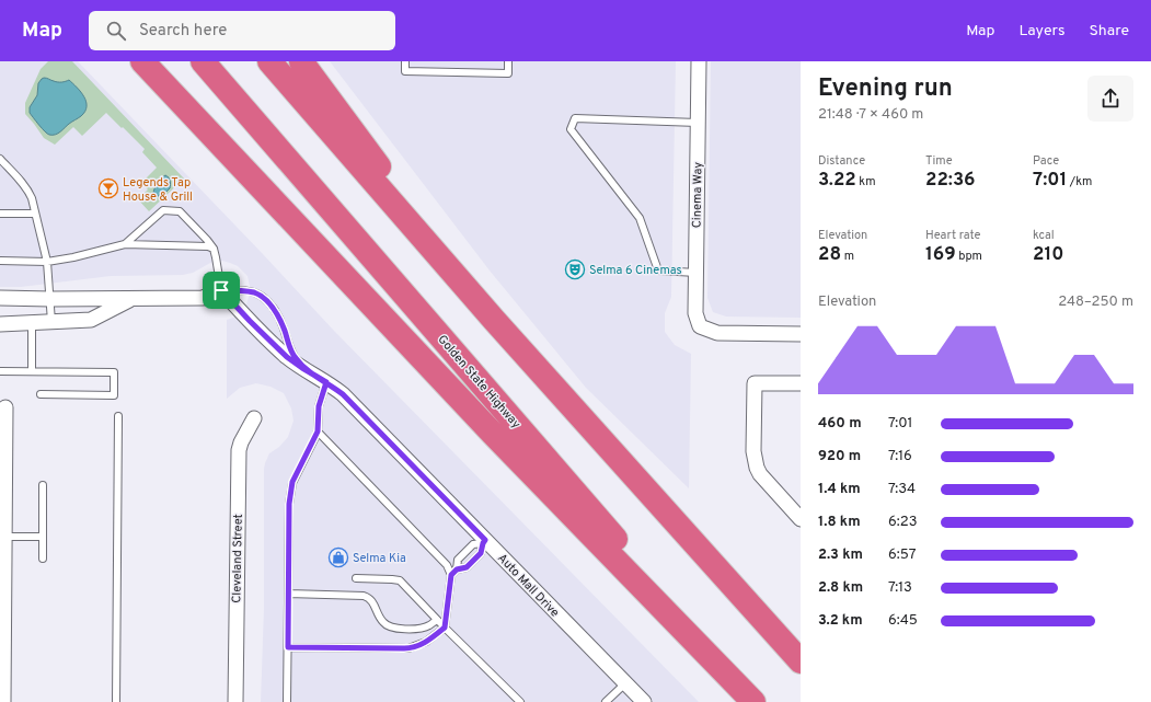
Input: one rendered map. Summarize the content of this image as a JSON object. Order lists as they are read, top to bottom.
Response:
{
  "streets": {
    "highway": ["Golden State Highway"],
    "street": ["Cinema Way", "Cleveland Street", "Auto Mall Drive"]
  },
  "places": {
    "bar": ["Legends Tap House & Grill"],
    "theatre": ["Selma 6 Cinemas"],
    "shop": ["Selma Kia"]
  },
  "page": {
    "header": "Map",
    "search": "Search here",
    "nav": ["Map", "Layers", "Share"],
    "heading": ["Evening run", "21:48 · 7 × 460 m"],
    "stats": [
      ["Distance", "3.22 km"],
      ["Time", "22:36"],
      ["Pace", "7:01 /km"],
      ["Elevation", "28 m"],
      ["Heart rate", "169 bpm"],
      ["kcal", "210"]
    ],
    "chart": ["Elevation", "248–250 m"],
    "list": [
      {
        "name": "460 m",
        "note": "7:01"
      },
      {
        "name": "920 m",
        "note": "7:16"
      },
      {
        "name": "1.4 km",
        "note": "7:34"
      },
      {
        "name": "1.8 km",
        "note": "6:23"
      },
      {
        "name": "2.3 km",
        "note": "6:57"
      },
      {
        "name": "2.8 km",
        "note": "7:13"
      },
      {
        "name": "3.2 km",
        "note": "6:45"
      }
    ]
  }
}
